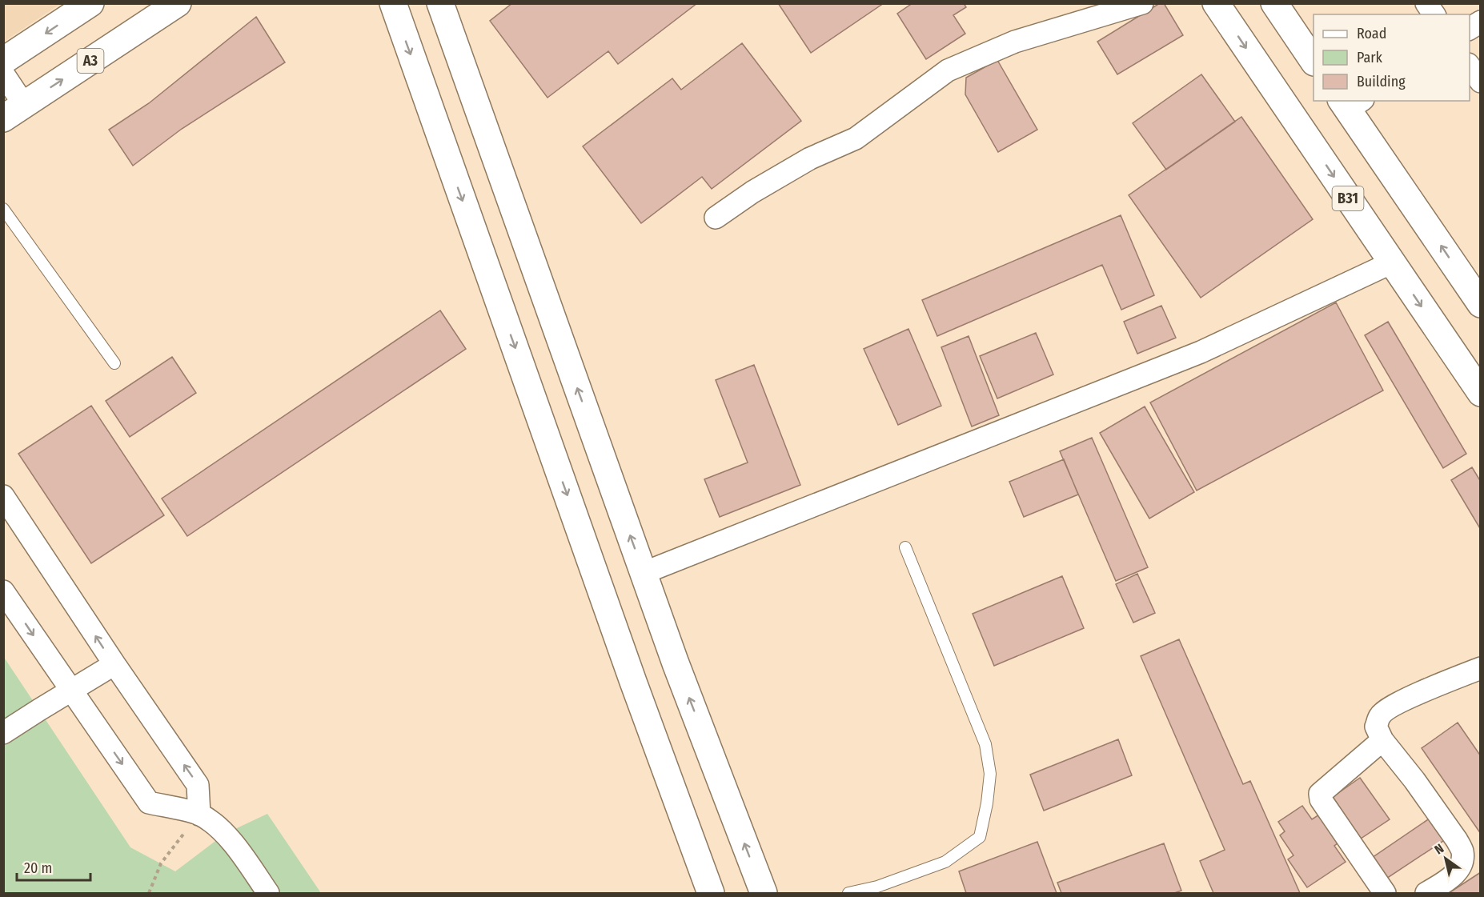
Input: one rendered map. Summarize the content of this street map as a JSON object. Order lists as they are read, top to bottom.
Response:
{
  "streets": {
    "main road": ["A3", "B31"]
  },
  "legend": ["Road", "Park", "Building"],
  "scale_bar": "20 m",
  "north": "top left"
}
